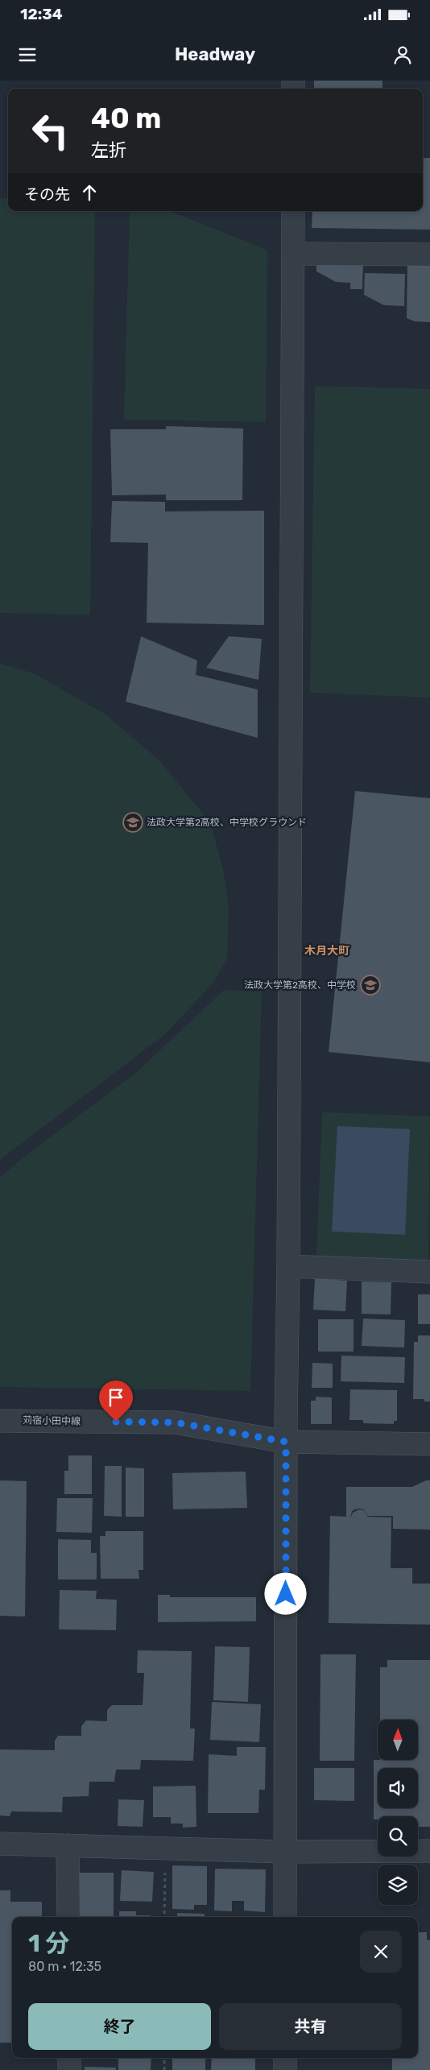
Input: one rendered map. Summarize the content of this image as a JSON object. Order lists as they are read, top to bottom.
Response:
{
  "streets": {
    "street": ["苅宿小田中線"]
  },
  "districts": ["木月大町"],
  "places": {
    "school or university": ["法政大学第2高校、中学校グラウンド", "法政大学第2高校、中学校"]
  },
  "north": "top",
  "page": {
    "status": "12:34",
    "header": "Headway",
    "turn": ["40 m", "左折"],
    "then": "その先",
    "heading": ["1 分", "80 m · 12:35"],
    "buttons": ["終了", "共有"]
  }
}
